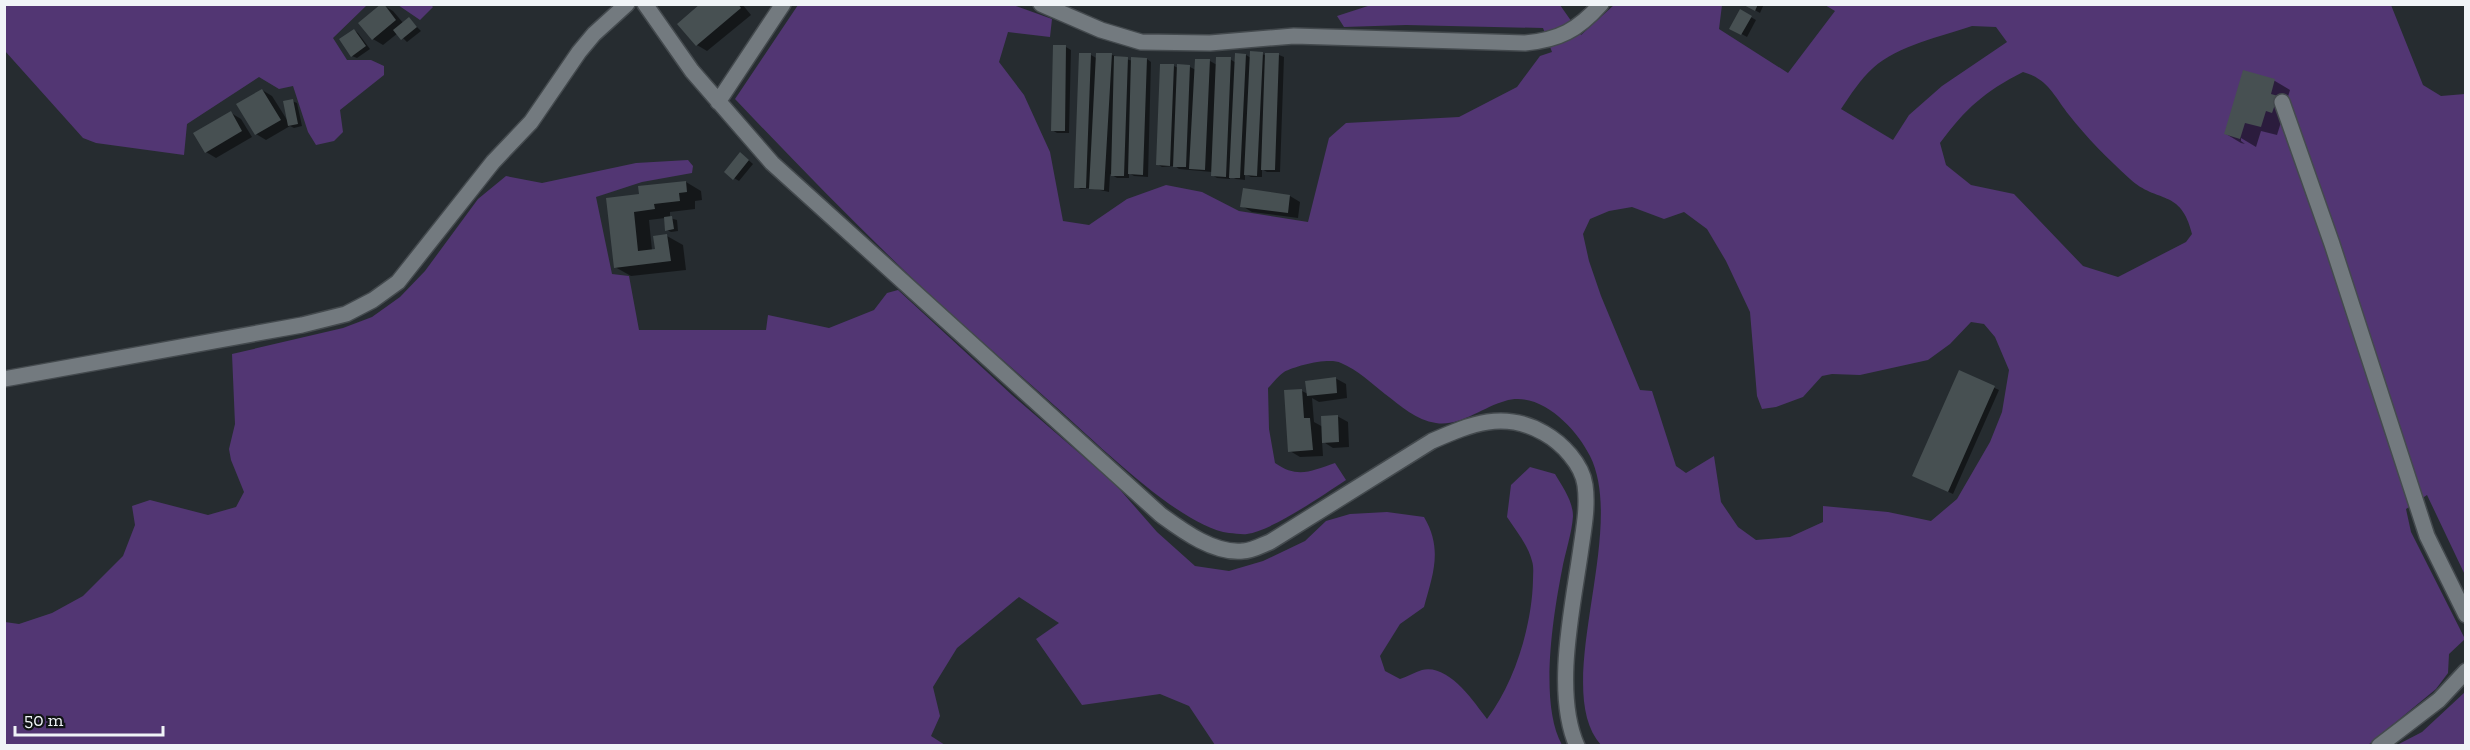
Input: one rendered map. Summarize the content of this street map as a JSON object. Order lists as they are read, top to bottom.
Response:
{
  "scale_bar": "50 m"
}
